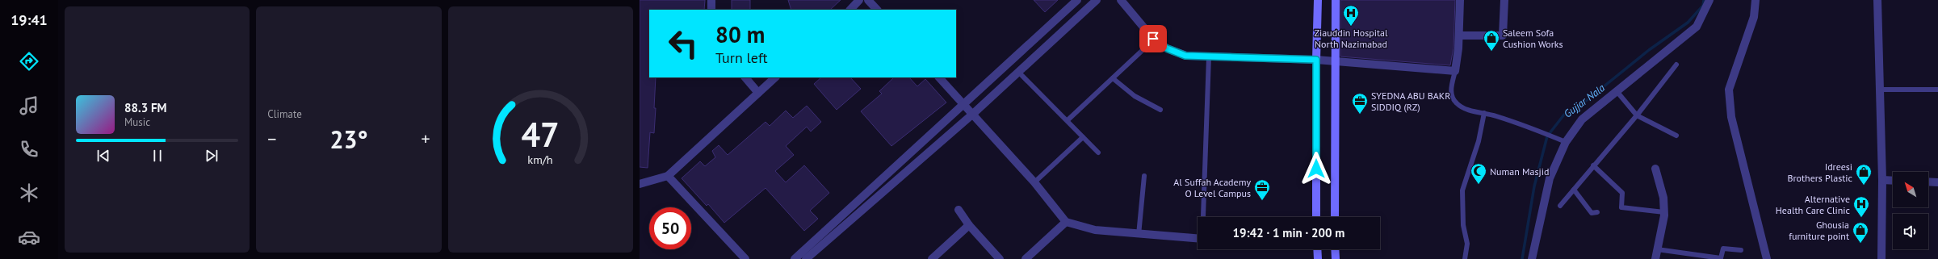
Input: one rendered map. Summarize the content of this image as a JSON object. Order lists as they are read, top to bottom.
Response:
{
  "water": ["Gujjar Nala"],
  "places": {
    "hospital": ["Ziauddin Hospital North Nazimabad", "Alternative Health Care Clinic"],
    "shop": ["Saleem Sofa Cushion Works", "Idreesi Brothers Plastic", "Ghousia furniture point"],
    "office": ["SYEDNA ABU BAKR SIDDIQ (RZ)", "Al Suffah Academy O Level Campus"],
    "mosque": ["Numan Masjid"]
  },
  "north": "top left",
  "page": {
    "tabs": "19:41",
    "tile": "Climate",
    "turn": ["80 m", "Turn left"],
    "song": ["88.3 FM", "Music"],
    "heat": ["−", "23°", "+"],
    "limit": "50",
    "trip": "19:42 · 1 min · 200 m",
    "gauge": ["47", "km/h"]
  }
}
